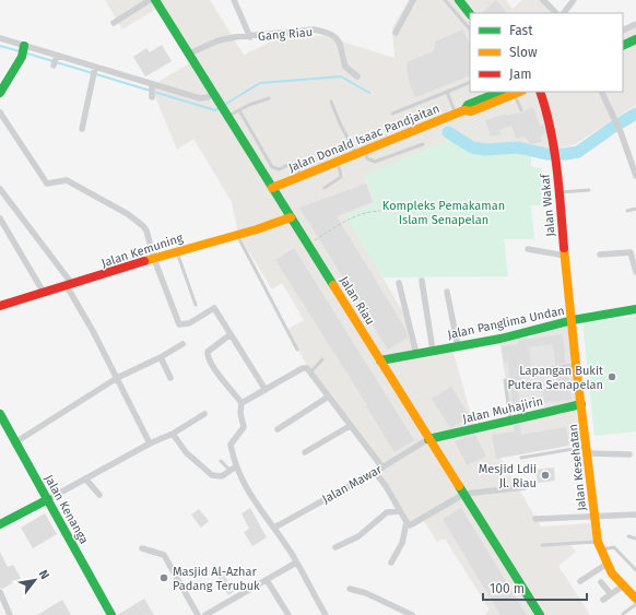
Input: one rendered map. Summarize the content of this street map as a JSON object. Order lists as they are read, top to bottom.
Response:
{
  "streets": {
    "main road": [
      "Jalan Donald Isaac Pandjaitan",
      "Jalan Wakaf",
      "Jalan Kemuning",
      "Jalan Riau",
      "Jalan Panglima Undan",
      "Jalan Muhajirin",
      "Jalan Kesehatan",
      "Jalan Kenanga"
    ],
    "street": ["Gang Riau", "Jalan Mawar"]
  },
  "crossings": [
    ["Gang Riau", "Jalan Riau"],
    ["Jalan Donald Isaac Pandjaitan", "Jalan Riau"],
    ["Jalan Wakaf", "Jalan Panglima Undan"],
    ["Jalan Wakaf", "Jalan Kesehatan"],
    ["Jalan Kemuning", "Jalan Riau"],
    ["Jalan Riau", "Jalan Panglima Undan"],
    ["Jalan Riau", "Jalan Muhajirin"],
    ["Jalan Riau", "Jalan Mawar"],
    ["Jalan Panglima Undan", "Jalan Kesehatan"],
    ["Jalan Muhajirin", "Jalan Kesehatan"],
    ["Jalan Muhajirin", "Jalan Mawar"]
  ],
  "parks": ["Kompleks Pemakaman Islam Senapelan"],
  "places": ["Lapangan Bukit Putera Senapelan", "Mesjid Ldii Jl. Riau", "Masjid Al-Azhar Padang Terubuk"],
  "legend": ["Fast", "Slow", "Jam"],
  "scale_bar": "100 m",
  "north": "top right"
}
